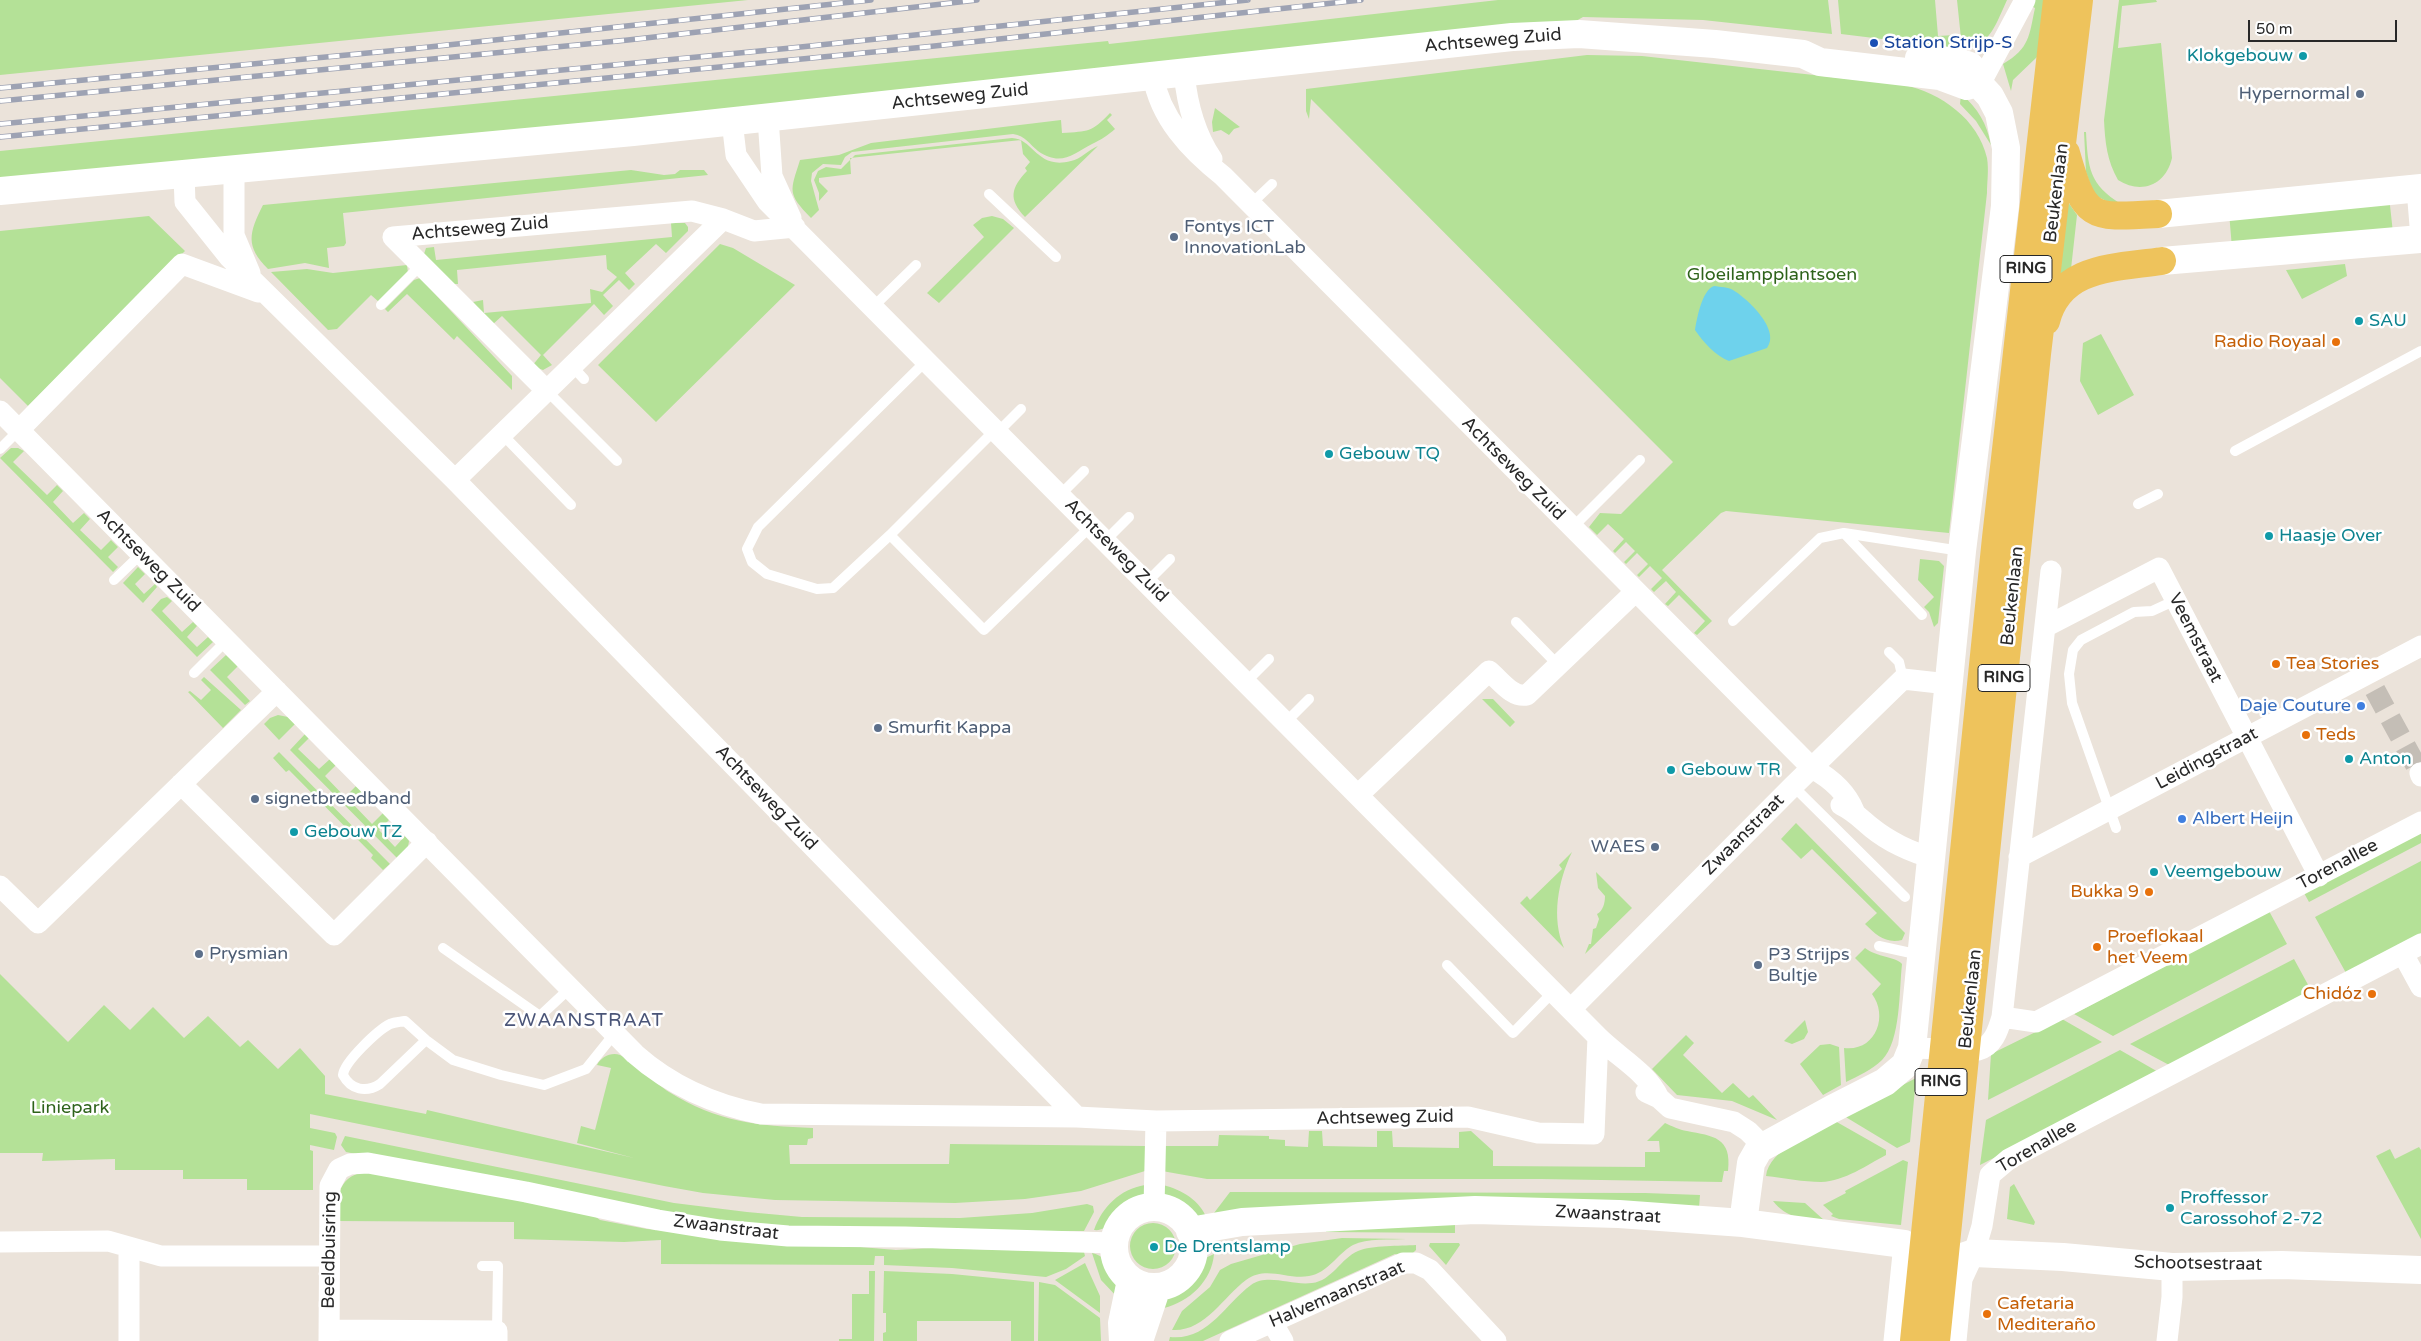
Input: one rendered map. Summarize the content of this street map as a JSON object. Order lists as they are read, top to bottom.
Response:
{
  "streets": {
    "main road": ["Beukenlaan", "RING"],
    "street": [
      "Achtseweg Zuid",
      "Veemstraat",
      "Leidingstraat",
      "Zwaanstraat",
      "Torenallee",
      "Beeldbuisring",
      "Schootsestraat",
      "Halvemaanstraat"
    ]
  },
  "crossings": [
    ["Achtseweg Zuid", "Zwaanstraat"],
    ["Beukenlaan", "Veemstraat"],
    ["Beukenlaan", "Leidingstraat"],
    ["Beukenlaan", "Torenallee"],
    ["Veemstraat", "Leidingstraat"],
    ["Veemstraat", "Torenallee"],
    ["Zwaanstraat", "Beeldbuisring"],
    ["Zwaanstraat", "Schootsestraat"],
    ["Torenallee", "Schootsestraat"]
  ],
  "districts": ["ZWAANSTRAAT"],
  "parks": ["Gloeilampplantsoen", "Liniepark"],
  "places": [
    "Station Strijp-S",
    "Klokgebouw",
    "Hypernormal",
    "Fontys ICT InnovationLab",
    "SAU",
    "Radio Royaal",
    "Gebouw TQ",
    "Haasje Over",
    "Tea Stories",
    "Daje Couture",
    "Smurfit Kappa",
    "Teds",
    "Anton",
    "Gebouw TR",
    "signetbreedband",
    "Albert Heijn",
    "Gebouw TZ",
    "WAES",
    "Veemgebouw",
    "Bukka 9",
    "Proeflokaal het Veem",
    "Prysmian",
    "P3 Strijps Bultje",
    "Chidóz",
    "Proffessor Carossohof 2-72",
    "De Drentslamp",
    "Cafetaria Mediteraño"
  ],
  "scale_bar": "50 m"
}
